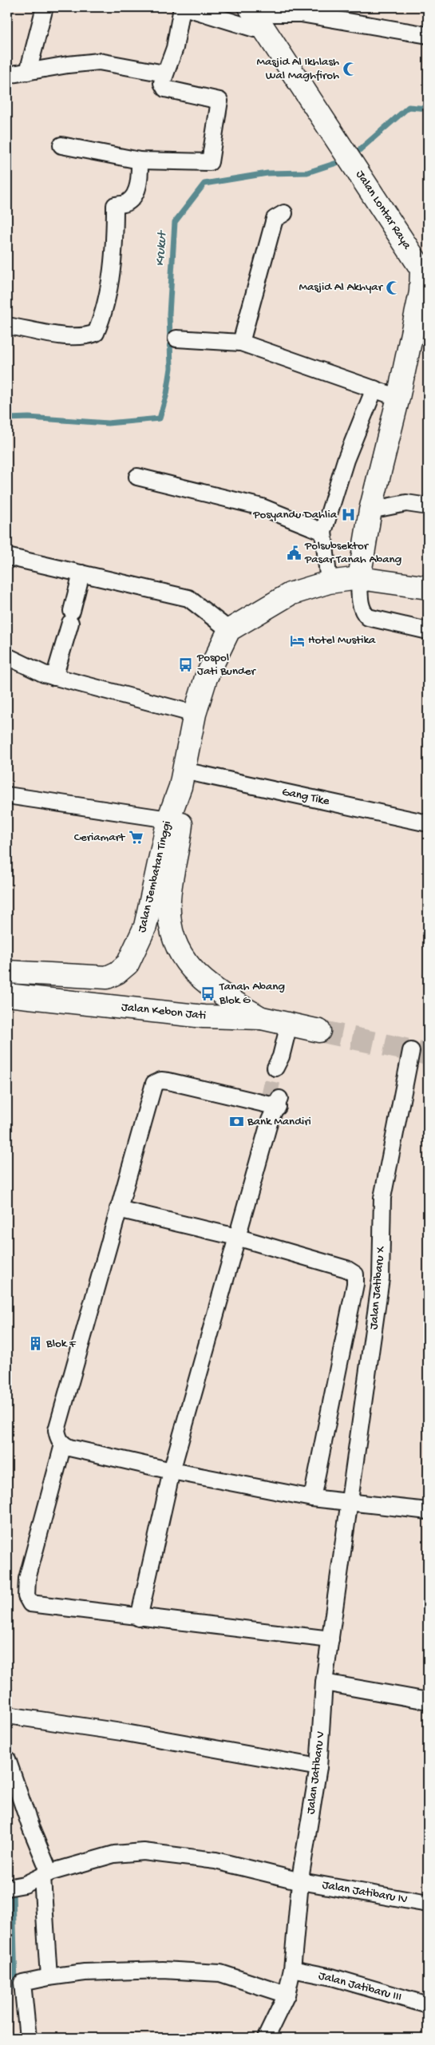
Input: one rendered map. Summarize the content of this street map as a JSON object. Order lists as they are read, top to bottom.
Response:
{
  "streets": {
    "main road": ["Jalan Lontar Raya", "Jalan Jembatan Tinggi", "Jalan Kebon Jati"],
    "street": [
      "Gang Tike",
      "Jalan Jatibaru X",
      "Jalan Jatibaru V",
      "Jalan Jatibaru IV",
      "Jalan Jatibaru III"
    ]
  },
  "crossings": [
    ["Gang Tike", "Jalan Jembatan Tinggi"],
    ["Jalan Jembatan Tinggi", "Jalan Kebon Jati"],
    ["Jalan Jatibaru X", "Jalan Jatibaru V"],
    ["Jalan Jatibaru V", "Jalan Jatibaru IV"],
    ["Jalan Jatibaru V", "Jalan Jatibaru III"]
  ],
  "water": ["Krukut"],
  "places": {
    "mosque": ["Masjid Al Ikhlash Wal Maghfiroh", "Masjid Al Akhyar"],
    "hospital": ["Posyandu Dahlia"],
    "public building": ["Polsubsektor Pasar Tanah Abang"],
    "hotel": ["Hotel Mustika"],
    "bus stop": ["Pospol Jati Bunder", "Tanah Abang Blok G"],
    "supermarket": ["Ceriamart"],
    "bank": ["Bank Mandiri"],
    "building": ["Blok F"]
  }
}
